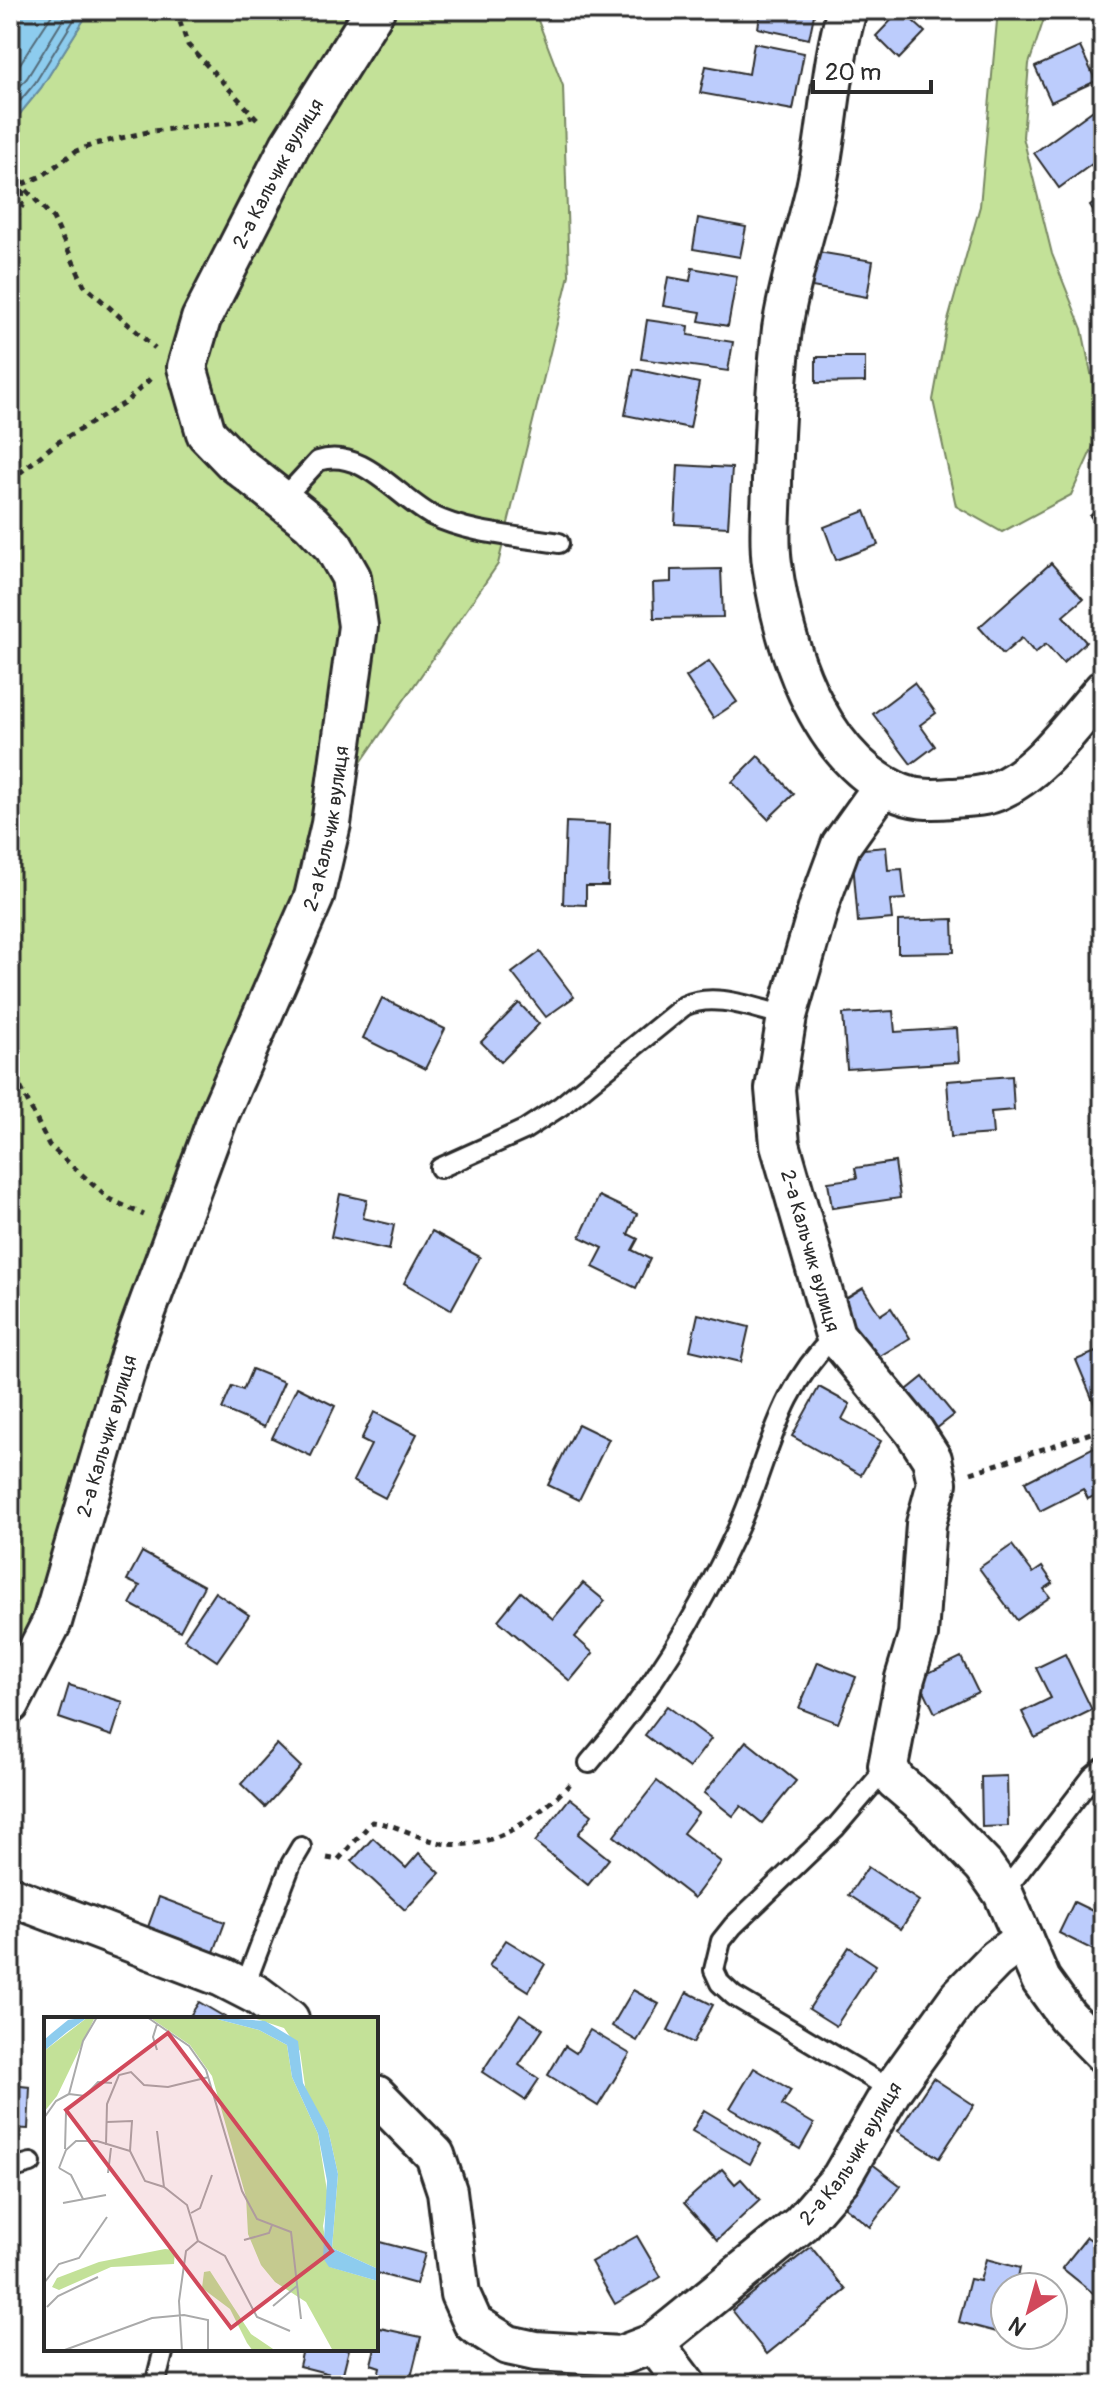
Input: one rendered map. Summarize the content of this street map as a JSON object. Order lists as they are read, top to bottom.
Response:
{
  "streets": {
    "street": ["2-а Кальчик вулиця"]
  },
  "scale_bar": "20 m",
  "north": "bottom left"
}
